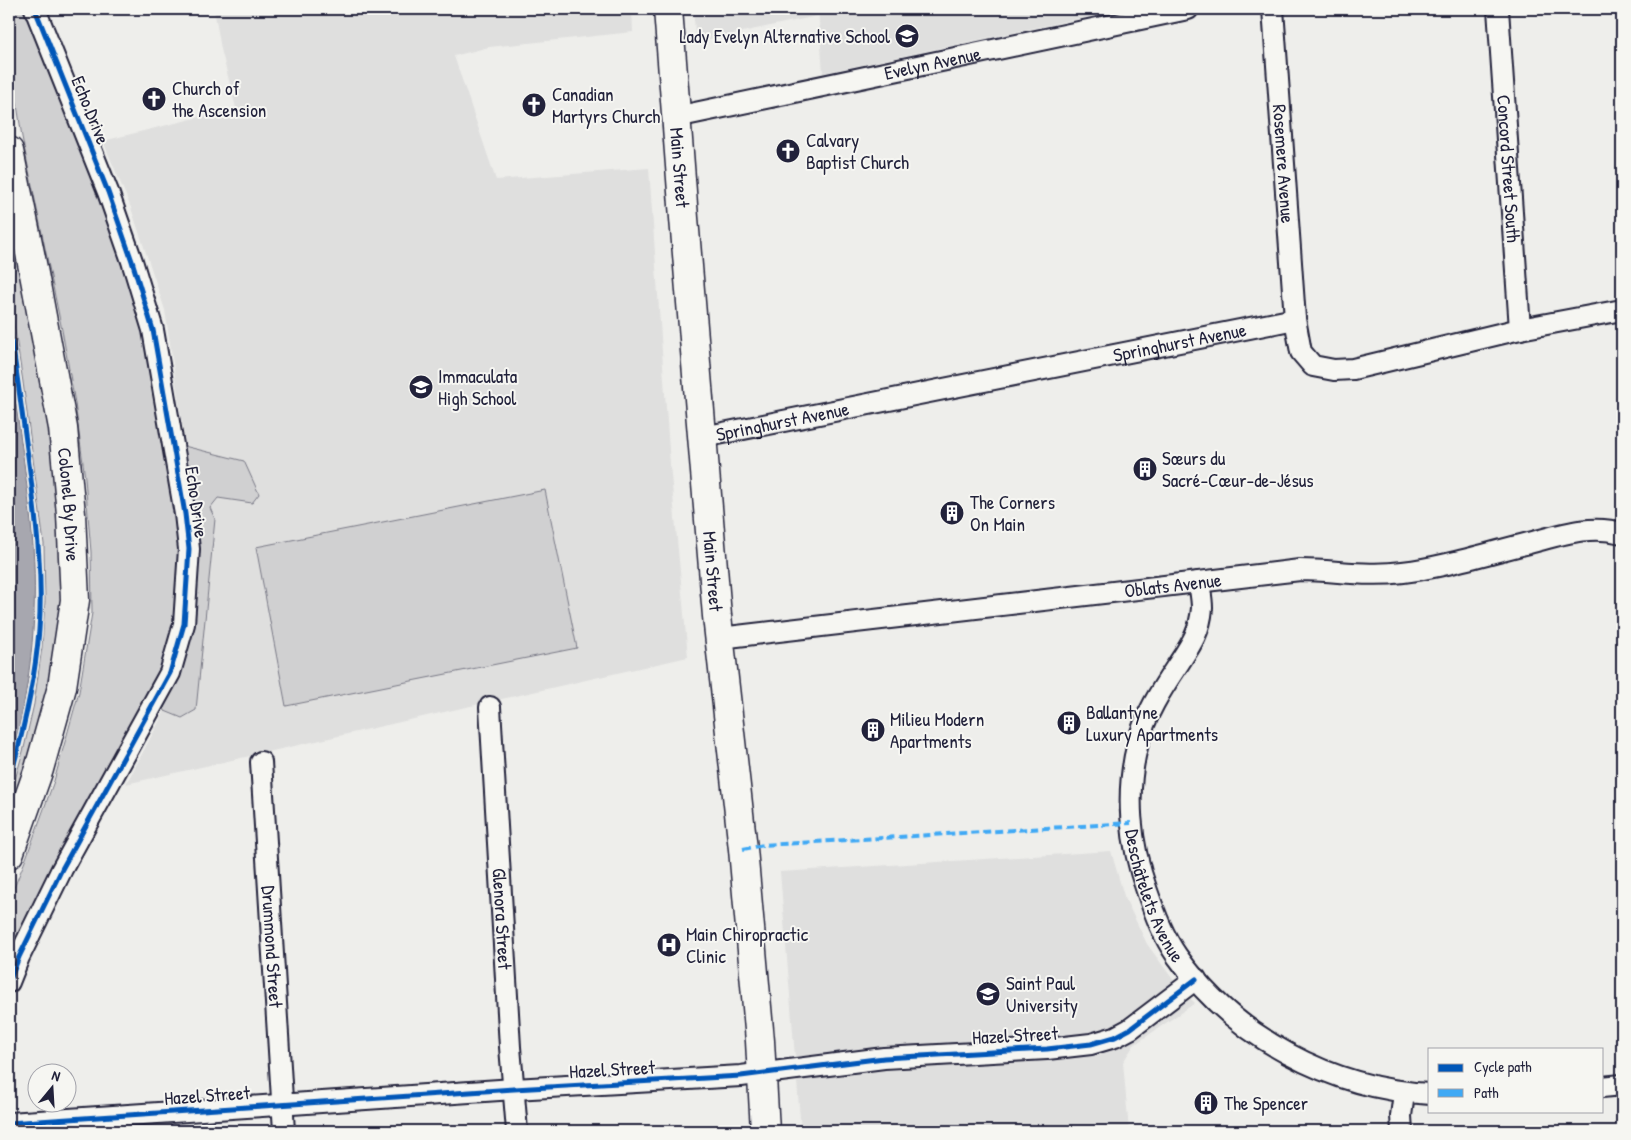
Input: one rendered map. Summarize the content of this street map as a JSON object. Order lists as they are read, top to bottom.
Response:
{
  "streets": {
    "main road": ["Main Street", "Colonel By Drive"],
    "street": [
      "Evelyn Avenue",
      "Echo Drive",
      "Rosemere Avenue",
      "Concord Street South",
      "Springhurst Avenue",
      "Oblats Avenue",
      "Deschâtelets Avenue",
      "Glenora Street",
      "Drummond Street",
      "Hazel Street"
    ]
  },
  "crossings": [
    ["Evelyn Avenue", "Main Street"],
    ["Rosemere Avenue", "Springhurst Avenue"],
    ["Main Street", "Springhurst Avenue"],
    ["Main Street", "Oblats Avenue"],
    ["Main Street", "Hazel Street"],
    ["Oblats Avenue", "Deschâtelets Avenue"],
    ["Deschâtelets Avenue", "Hazel Street"],
    ["Glenora Street", "Hazel Street"],
    ["Drummond Street", "Hazel Street"]
  ],
  "places": {
    "school or university": ["Lady Evelyn Alternative School", "Immaculata High School", "Saint Paul University"],
    "church": ["Church of the Ascension", "Canadian Martyrs Church", "Calvary Baptist Church"],
    "building": [
      "Sœurs du Sacré-Cœur-de-Jésus",
      "The Corners On Main",
      "Ballantyne Luxury Apartments",
      "Milieu Modern Apartments",
      "The Spencer"
    ],
    "hospital": ["Main Chiropractic Clinic"]
  },
  "legend": ["Cycle path", "Path"],
  "north": "top"
}
